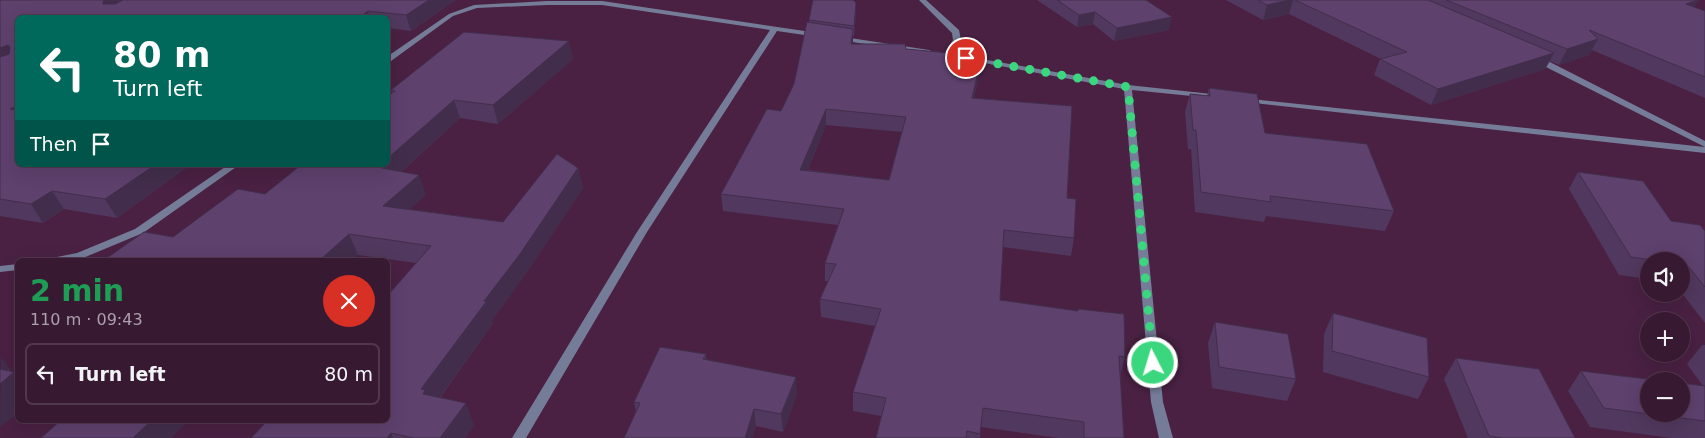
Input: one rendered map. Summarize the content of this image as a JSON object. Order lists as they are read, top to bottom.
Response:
{
  "page": {
    "turn": ["80 m", "Turn left"],
    "then": "Then",
    "map_buttons": ["+", "−"],
    "heading": ["2 min", "110 m · 09:43"],
    "list": [
      {
        "name": "Turn left",
        "value": "80 m"
      }
    ]
  }
}
